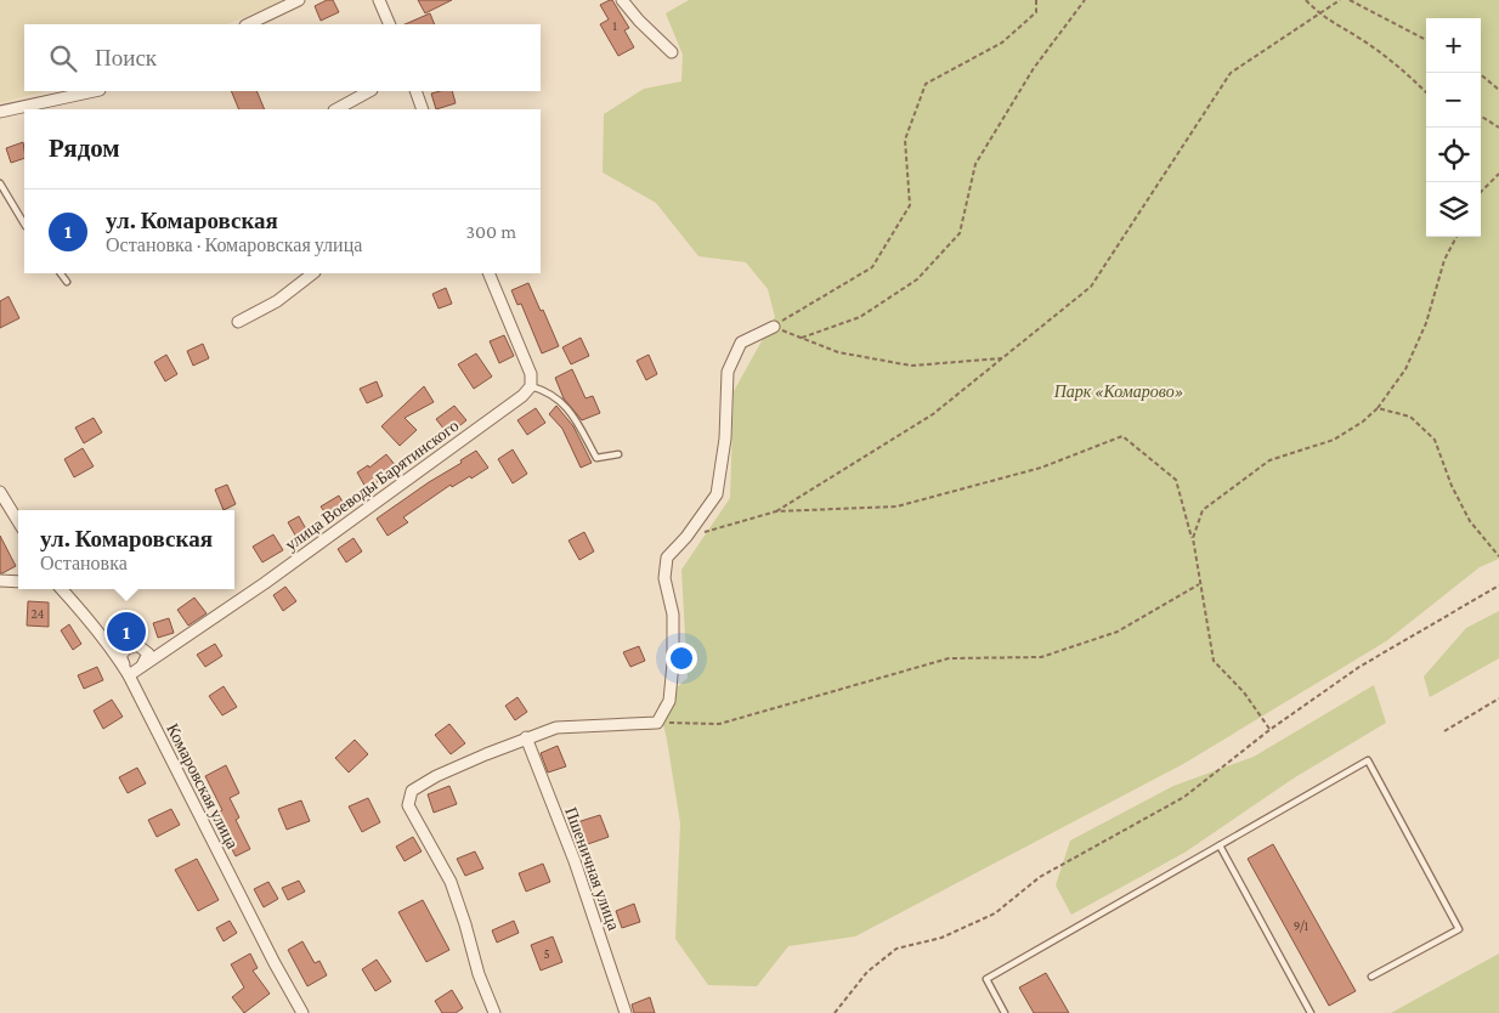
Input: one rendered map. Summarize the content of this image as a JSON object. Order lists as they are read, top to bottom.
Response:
{
  "streets": {
    "street": ["улица Воеводы Барятинского", "Комаровская улица", "Пшеничная улица"]
  },
  "crossings": [
    ["улица Воеводы Барятинского", "Комаровская улица"]
  ],
  "parks": ["Парк «Комарово»"],
  "house_numbers": [
    "1",
    "24",
    "9/1",
    "5"
  ],
  "page": {
    "map_buttons": ["+", "−"],
    "search": "Поиск",
    "heading": "Рядом",
    "list": [
      {
        "mark": "1",
        "name": "ул. Комаровская",
        "note": "Остановка · Комаровская улица",
        "value": "300 m"
      }
    ],
    "popup": ["ул. Комаровская", "Остановка"],
    "pins": "1"
  }
}
